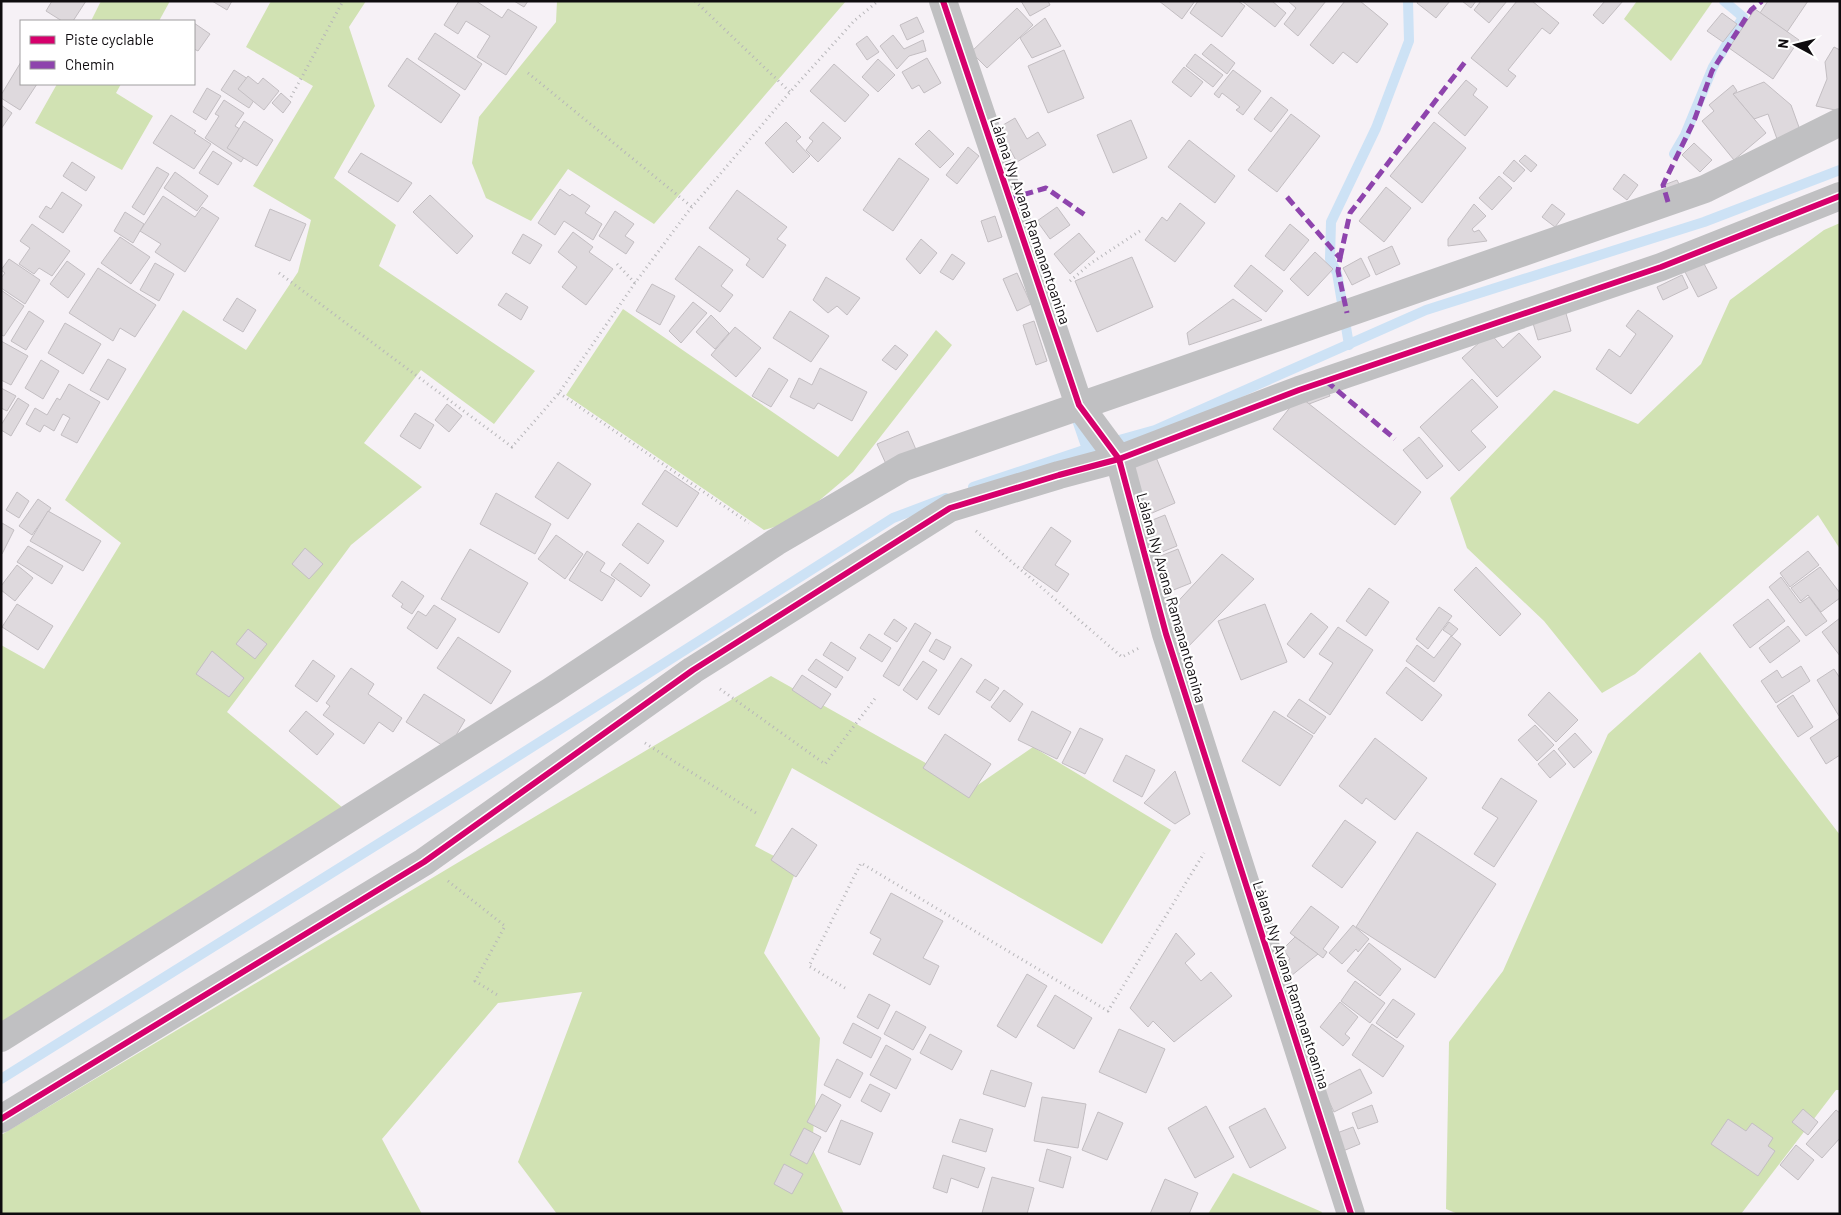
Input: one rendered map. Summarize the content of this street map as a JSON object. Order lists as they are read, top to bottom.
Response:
{
  "streets": {
    "street": ["Làlana Ny Avana Ramanantoanina"]
  },
  "legend": ["Piste cyclable", "Chemin"],
  "north": "left"
}
